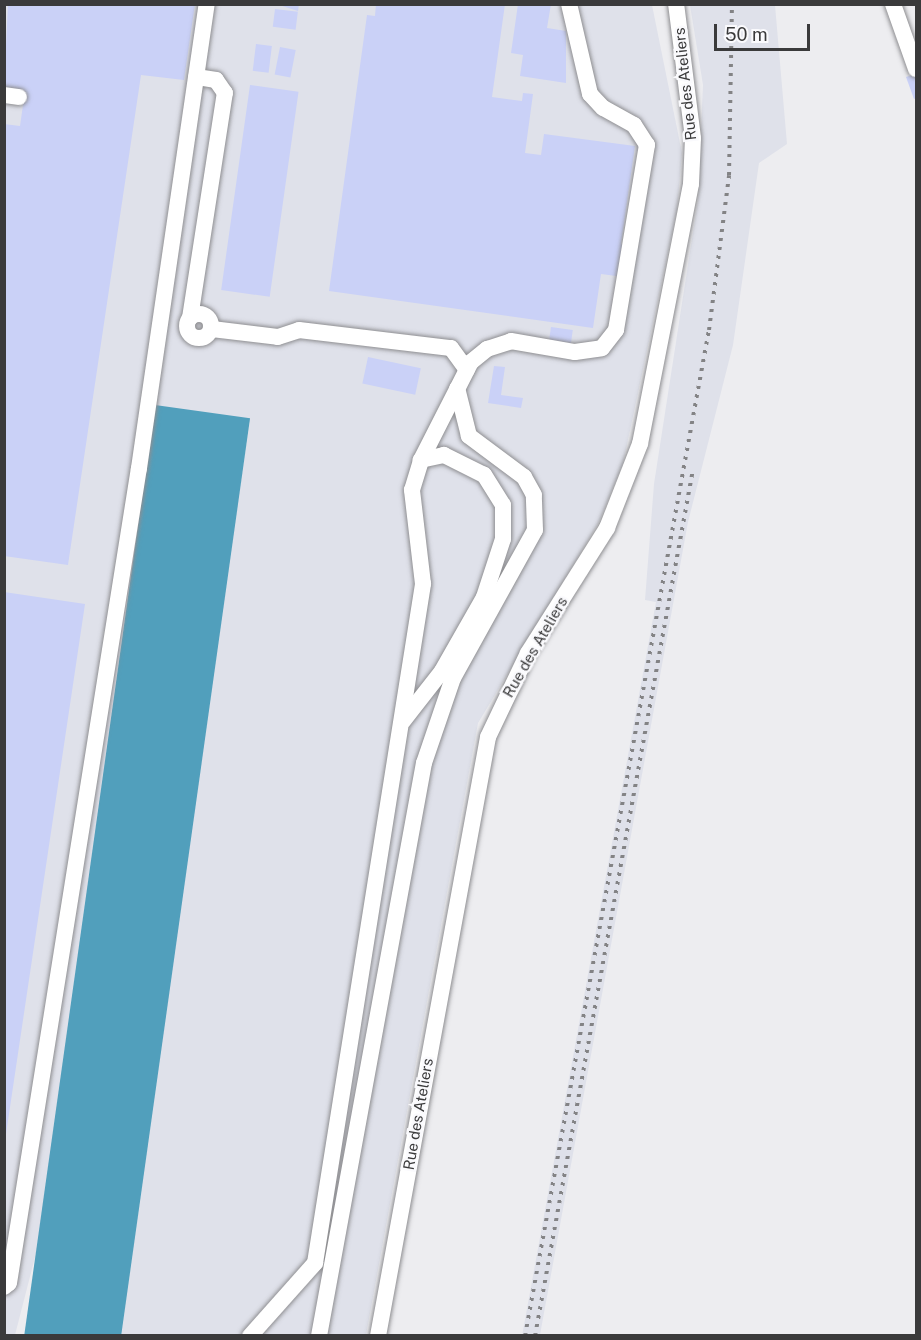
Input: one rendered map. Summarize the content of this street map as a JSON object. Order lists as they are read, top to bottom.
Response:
{
  "streets": {
    "street": ["Rue des Ateliers"]
  },
  "scale_bar": "50 m"
}
